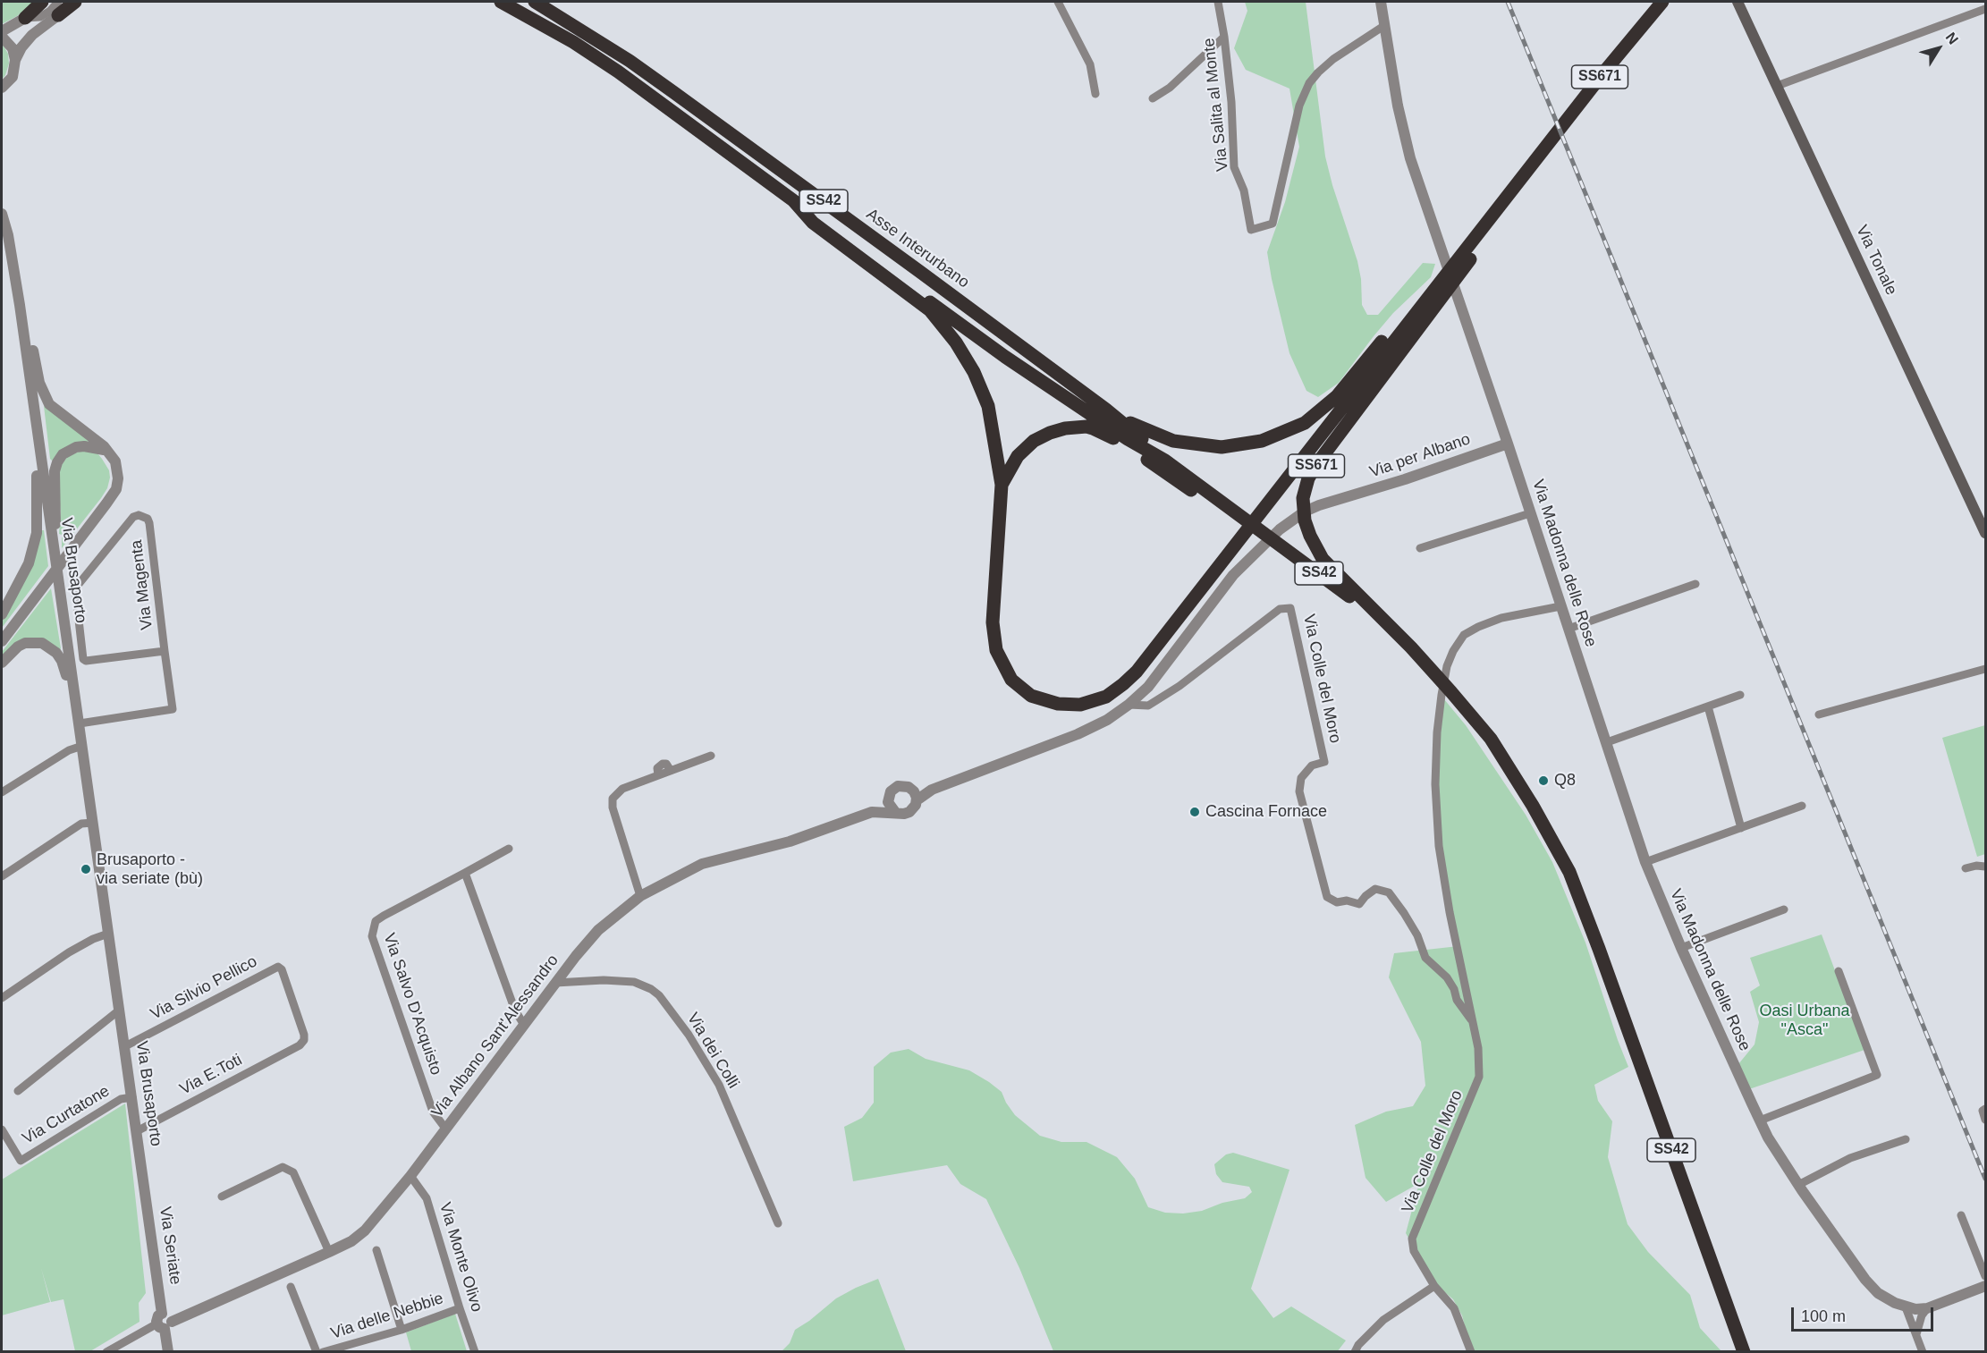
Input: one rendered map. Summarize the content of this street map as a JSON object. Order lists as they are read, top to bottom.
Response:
{
  "streets": {
    "highway": ["SS671", "SS42", "Asse Interurbano"],
    "main road": ["Via Tonale"],
    "street": [
      "Via Salita al Monte",
      "Via per Albano",
      "Via Madonna delle Rose",
      "Via Brusaporto",
      "Via Magenta",
      "Via Colle del Moro",
      "Via Silvio Pellico",
      "Via Salvo D'Acquisto",
      "Via Albano Sant'Alessandro",
      "Via dei Colli",
      "Via E.Toti",
      "Via Curtatone",
      "Via Seriate",
      "Via Monte Olivo",
      "Via delle Nebbie"
    ]
  },
  "crossings": [
    ["SS671", "SS42"],
    ["Via Salita al Monte", "Via Madonna delle Rose"],
    ["SS42", "Asse Interurbano"],
    ["Via per Albano", "Via Madonna delle Rose"],
    ["Via per Albano", "Via Colle del Moro"],
    ["Via Madonna delle Rose", "Via Colle del Moro"],
    ["Via Brusaporto", "Via Magenta"],
    ["Via Brusaporto", "Via Silvio Pellico"],
    ["Via Brusaporto", "Via E.Toti"],
    ["Via Brusaporto", "Via Curtatone"],
    ["Via Brusaporto", "Via Seriate"],
    ["Via Silvio Pellico", "Via E.Toti"],
    ["Via Salvo D'Acquisto", "Via Albano Sant'Alessandro"],
    ["Via Albano Sant'Alessandro", "Via dei Colli"],
    ["Via Albano Sant'Alessandro", "Via Seriate"],
    ["Via Albano Sant'Alessandro", "Via Monte Olivo"],
    ["Via Monte Olivo", "Via delle Nebbie"]
  ],
  "parks": ["Oasi Urbana \"Asca\""],
  "places": ["Q8", "Cascina Fornace", "Brusaporto - via seriate (bù)"],
  "scale_bar": "100 m",
  "north": "top right"
}
